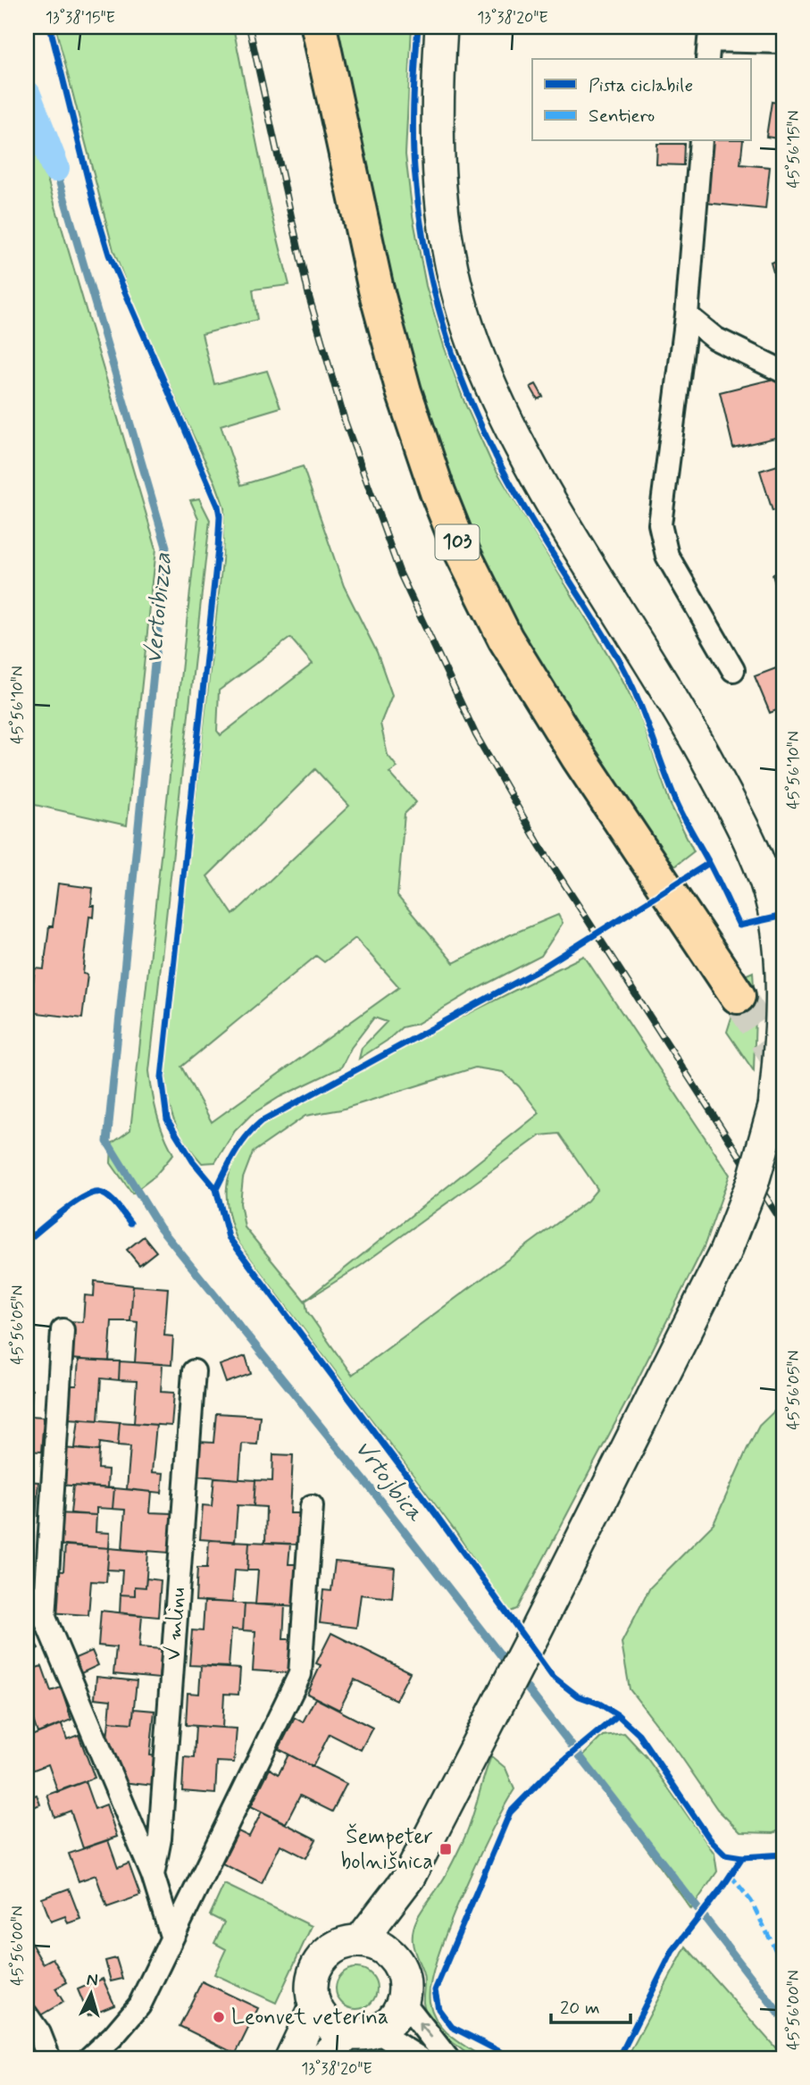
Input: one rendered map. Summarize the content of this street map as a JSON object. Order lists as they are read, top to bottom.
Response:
{
  "streets": {
    "main road": ["103"],
    "street": ["V mlinu"]
  },
  "water": ["Vertoibizza", "Vrtojbica"],
  "places": {
    "transit": ["Šempeter bolnišnica"],
    "other": ["Leonvet veterina"]
  },
  "legend": ["Pista ciclabile", "Sentiero"],
  "scale_bar": "20 m",
  "north": "top",
  "coordinates": [
    "13°38'15\"E",
    "13°38'20\"E",
    "45°56'15\"N",
    "45°56'10\"N",
    "45°56'05\"N",
    "45°56'00\"N"
  ]
}
